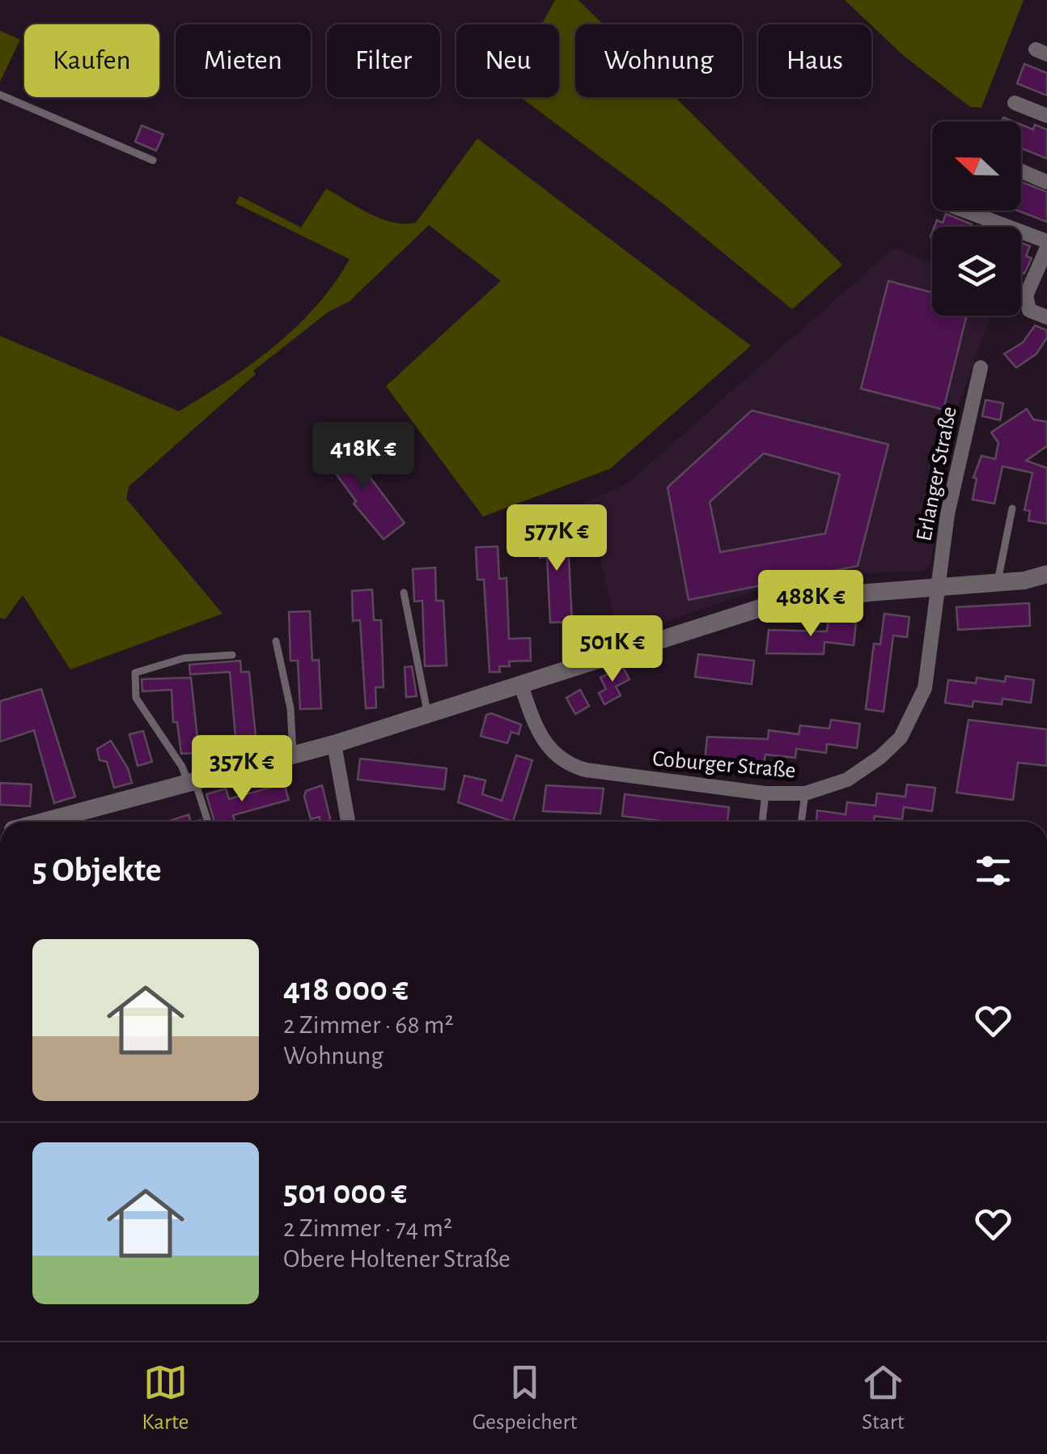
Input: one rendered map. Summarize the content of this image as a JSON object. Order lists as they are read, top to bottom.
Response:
{
  "streets": {
    "street": ["Erlanger Straße", "Coburger Straße"]
  },
  "crossings": [
    ["Erlanger Straße", "Coburger Straße"]
  ],
  "north": "left",
  "page": {
    "chip": [
      "Kaufen",
      "Mieten",
      "Filter",
      "Neu",
      "Wohnung",
      "Haus"
    ],
    "price": [
      "418K €",
      "577K €",
      "488K €",
      "501K €",
      "357K €"
    ],
    "heading": "5 Objekte",
    "list": [
      {
        "name": "418 000 €",
        "note": "2 Zimmer · 68 m² · Wohnung"
      },
      {
        "name": "501 000 €",
        "note": "2 Zimmer · 74 m² · Obere Holtener Straße"
      }
    ],
    "tabs": ["Karte", "Gespeichert", "Start"]
  }
}
